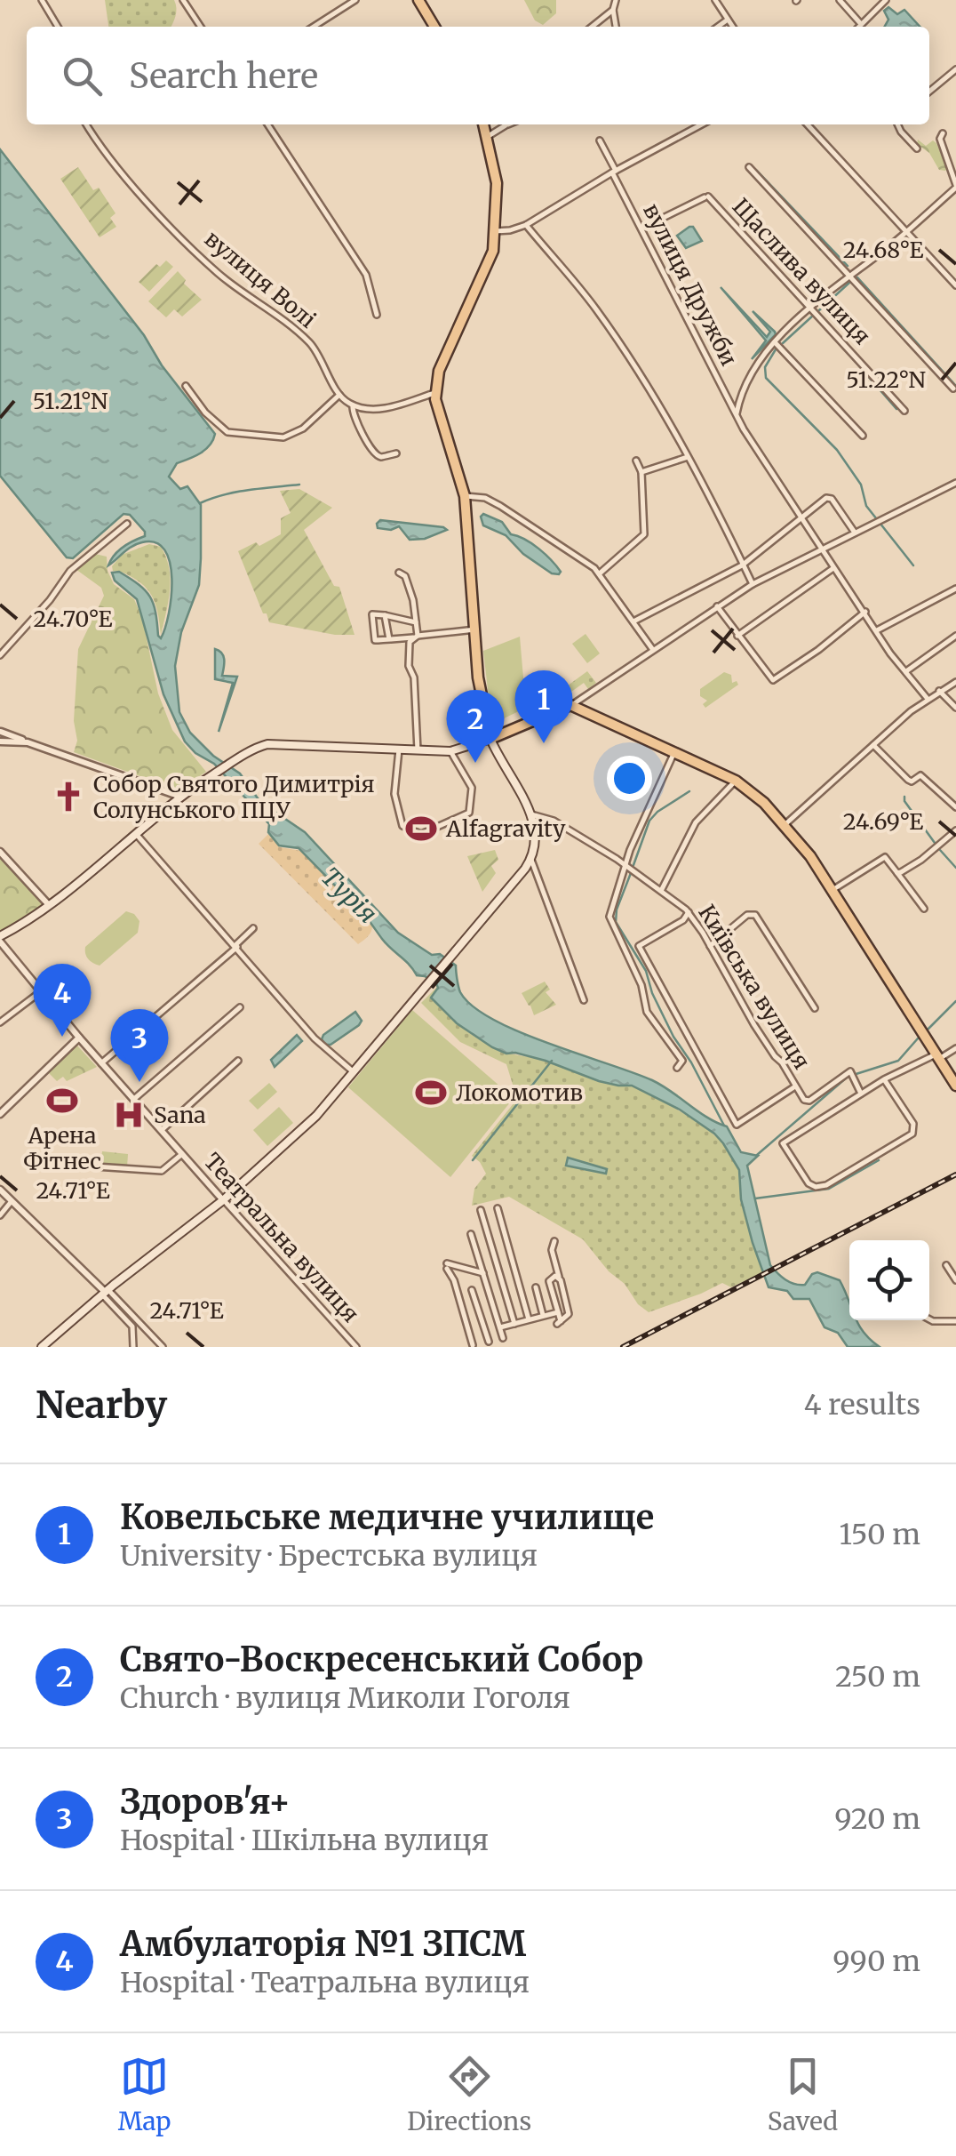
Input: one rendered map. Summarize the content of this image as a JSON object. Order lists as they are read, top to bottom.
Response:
{
  "streets": {
    "street": [
      "Щаслива вулиця",
      "вулиця Волі",
      "вулиця Дружби",
      "Київська вулиця",
      "Театральна вулиця"
    ]
  },
  "crossings": [
    ["Щаслива вулиця", "вулиця Дружби"]
  ],
  "water": ["Турія"],
  "places": {
    "church": ["Собор Святого Димитрія Солунського ПЦУ"],
    "sports": ["Alfagravity", "Локомотив", "Арена Фітнес"],
    "hospital": ["Sana"]
  },
  "page": {
    "search": "Search here",
    "pins": [
      "1",
      "2",
      "4",
      "3"
    ],
    "heading": ["Nearby", "4 results"],
    "list": [
      {
        "mark": "1",
        "name": "Ковельське медичне училище",
        "note": "University · Брестська вулиця",
        "value": "150 m"
      },
      {
        "mark": "2",
        "name": "Свято-Воскресенський Собор",
        "note": "Church · вулиця Миколи Гоголя",
        "value": "250 m"
      },
      {
        "mark": "3",
        "name": "Здоров'я+",
        "note": "Hospital · Шкільна вулиця",
        "value": "920 m"
      },
      {
        "mark": "4",
        "name": "Амбулаторія №1 ЗПСМ",
        "note": "Hospital · Театральна вулиця",
        "value": "990 m"
      }
    ],
    "nav": ["Map", "Directions", "Saved"]
  },
  "coordinates": [
    "24.68°E",
    "51.22°N",
    "51.21°N",
    "24.70°E",
    "24.69°E",
    "24.71°E"
  ]
}
